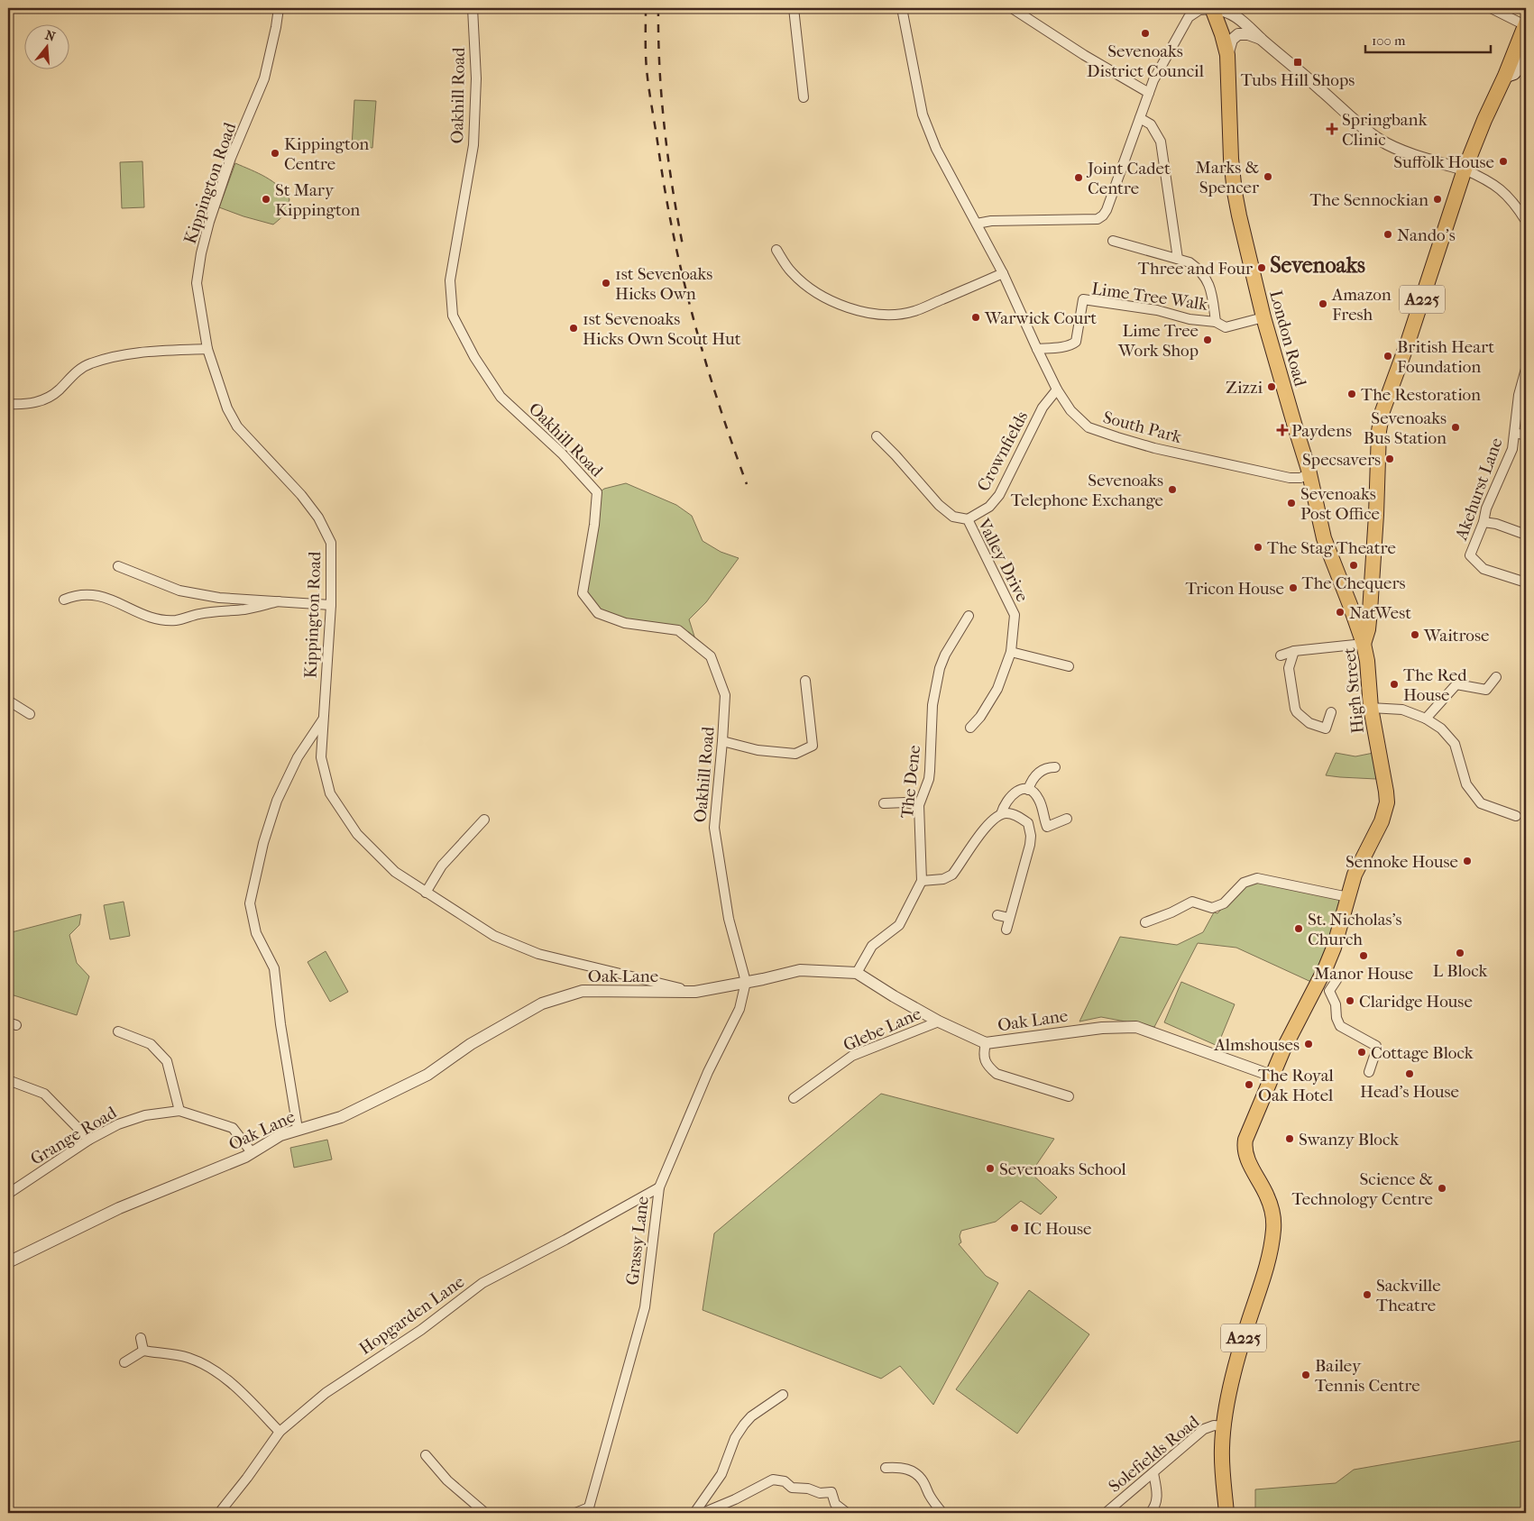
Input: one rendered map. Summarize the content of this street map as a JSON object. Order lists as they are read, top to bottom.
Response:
{
  "streets": {
    "main road": ["A225", "London Road", "High Street"],
    "street": [
      "Oakhill Road",
      "Kippington Road",
      "Lime Tree Walk",
      "South Park",
      "Crownfields",
      "Akehurst Lane",
      "Valley Drive",
      "The Dene",
      "Oak Lane",
      "Glebe Lane",
      "Grange Road",
      "Grassy Lane",
      "Hopgarden Lane",
      "Solefields Road"
    ]
  },
  "crossings": [
    ["Oakhill Road", "Oak Lane"],
    ["Oakhill Road", "Grassy Lane"],
    ["Kippington Road", "Oak Lane"],
    ["Lime Tree Walk", "London Road"],
    ["Lime Tree Walk", "South Park"],
    ["A225", "High Street"],
    ["A225", "Solefields Road"],
    ["London Road", "South Park"],
    ["London Road", "High Street"],
    ["South Park", "Crownfields"],
    ["Crownfields", "Valley Drive"],
    ["High Street", "Oak Lane"],
    ["High Street", "Solefields Road"],
    ["The Dene", "Oak Lane"],
    ["Oak Lane", "Glebe Lane"],
    ["Oak Lane", "Grange Road"],
    ["Oak Lane", "Grassy Lane"],
    ["Grassy Lane", "Hopgarden Lane"]
  ],
  "districts": ["Sevenoaks"],
  "places": {
    "other": [
      "Sevenoaks District Council",
      "Kippington Centre",
      "Suffolk House",
      "Marks & Spencer",
      "Joint Cadet Centre",
      "St Mary Kippington",
      "The Sennockian",
      "Nando's",
      "Three and Four",
      "1st Sevenoaks Hicks Own",
      "Amazon Fresh",
      "Warwick Court",
      "1st Sevenoaks Hicks Own Scout Hut",
      "Lime Tree Work Shop",
      "British Heart Foundation",
      "Zizzi",
      "The Restoration",
      "Sevenoaks Bus Station",
      "Specsavers",
      "Sevenoaks Telephone Exchange",
      "Sevenoaks Post Office",
      "The Stag Theatre",
      "The Chequers",
      "Tricon House",
      "NatWest",
      "Waitrose",
      "The Red House",
      "Sennoke House",
      "St. Nicholas's Church",
      "L Block",
      "Manor House",
      "Claridge House",
      "Almshouses",
      "Cottage Block",
      "Head's House",
      "The Royal Oak Hotel",
      "Swanzy Block",
      "Sevenoaks School",
      "Science & Technology Centre",
      "IC House",
      "Sackville Theatre",
      "Bailey Tennis Centre"
    ],
    "transit": ["Tubs Hill Shops"],
    "health": ["Springbank Clinic", "Paydens"]
  },
  "scale_bar": "100 m",
  "north": "top"
}
